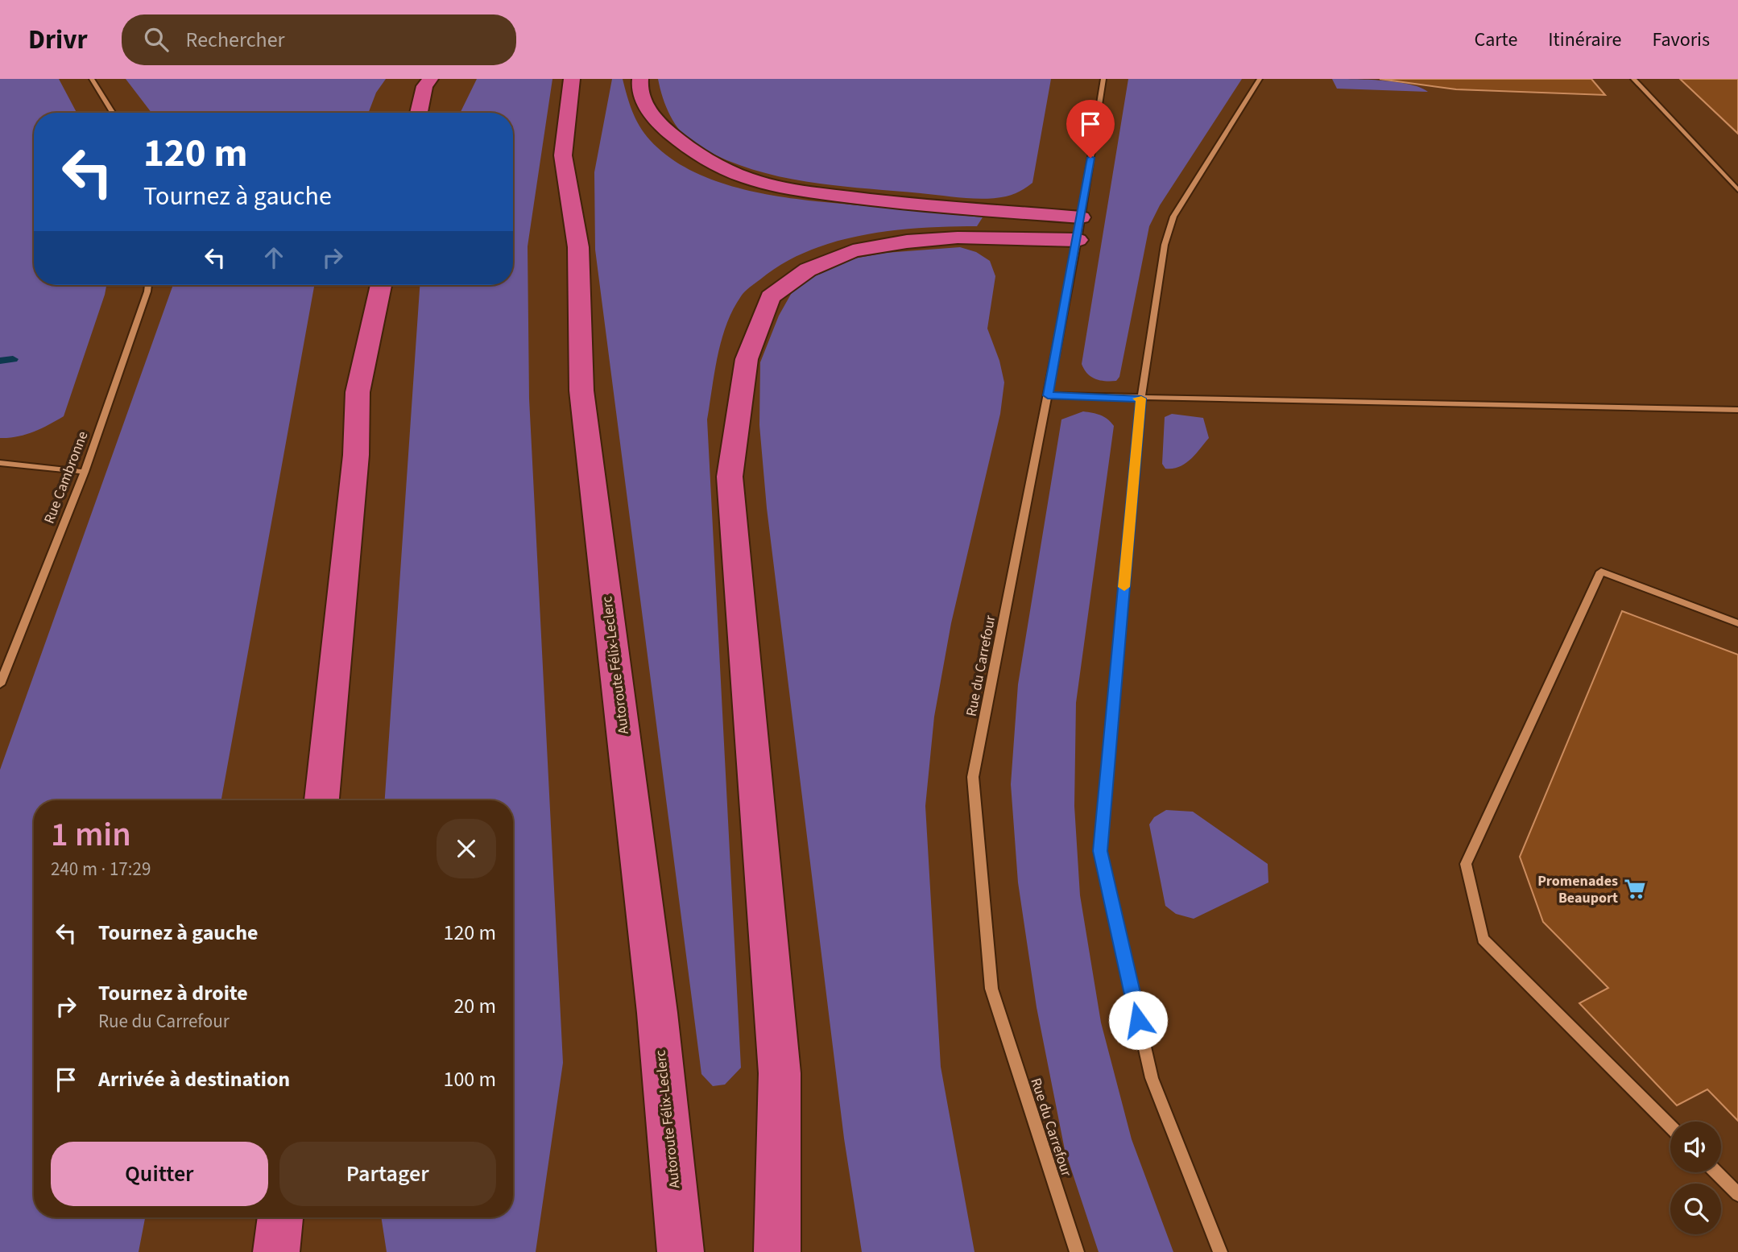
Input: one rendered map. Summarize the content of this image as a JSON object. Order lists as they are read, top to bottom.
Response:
{
  "streets": {
    "highway": ["Autoroute Félix-Leclerc"],
    "street": ["Rue Cambronne", "Rue du Carrefour"]
  },
  "places": {
    "supermarket": ["Promenades Beauport"]
  },
  "page": {
    "header": "Drivr",
    "search": "Rechercher",
    "nav": ["Carte", "Itinéraire", "Favoris"],
    "turn": ["120 m", "Tournez à gauche"],
    "heading": ["1 min", "240 m · 17:29"],
    "list": [
      {
        "name": "Tournez à gauche",
        "value": "120 m"
      },
      {
        "name": "Tournez à droite",
        "note": "Rue du Carrefour",
        "value": "20 m"
      },
      {
        "name": "Arrivée à destination",
        "value": "100 m"
      }
    ],
    "buttons": ["Quitter", "Partager"]
  }
}
